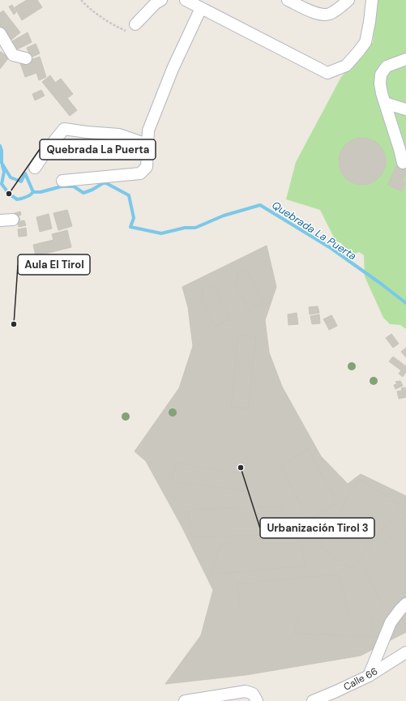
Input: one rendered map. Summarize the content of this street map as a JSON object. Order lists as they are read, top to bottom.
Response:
{
  "streets": {
    "street": ["Calle 66"]
  },
  "water": ["Quebrada La Puerta"],
  "places": ["Quebrada La Puerta", "Aula El Tirol", "Urbanización Tirol 3"]
}
